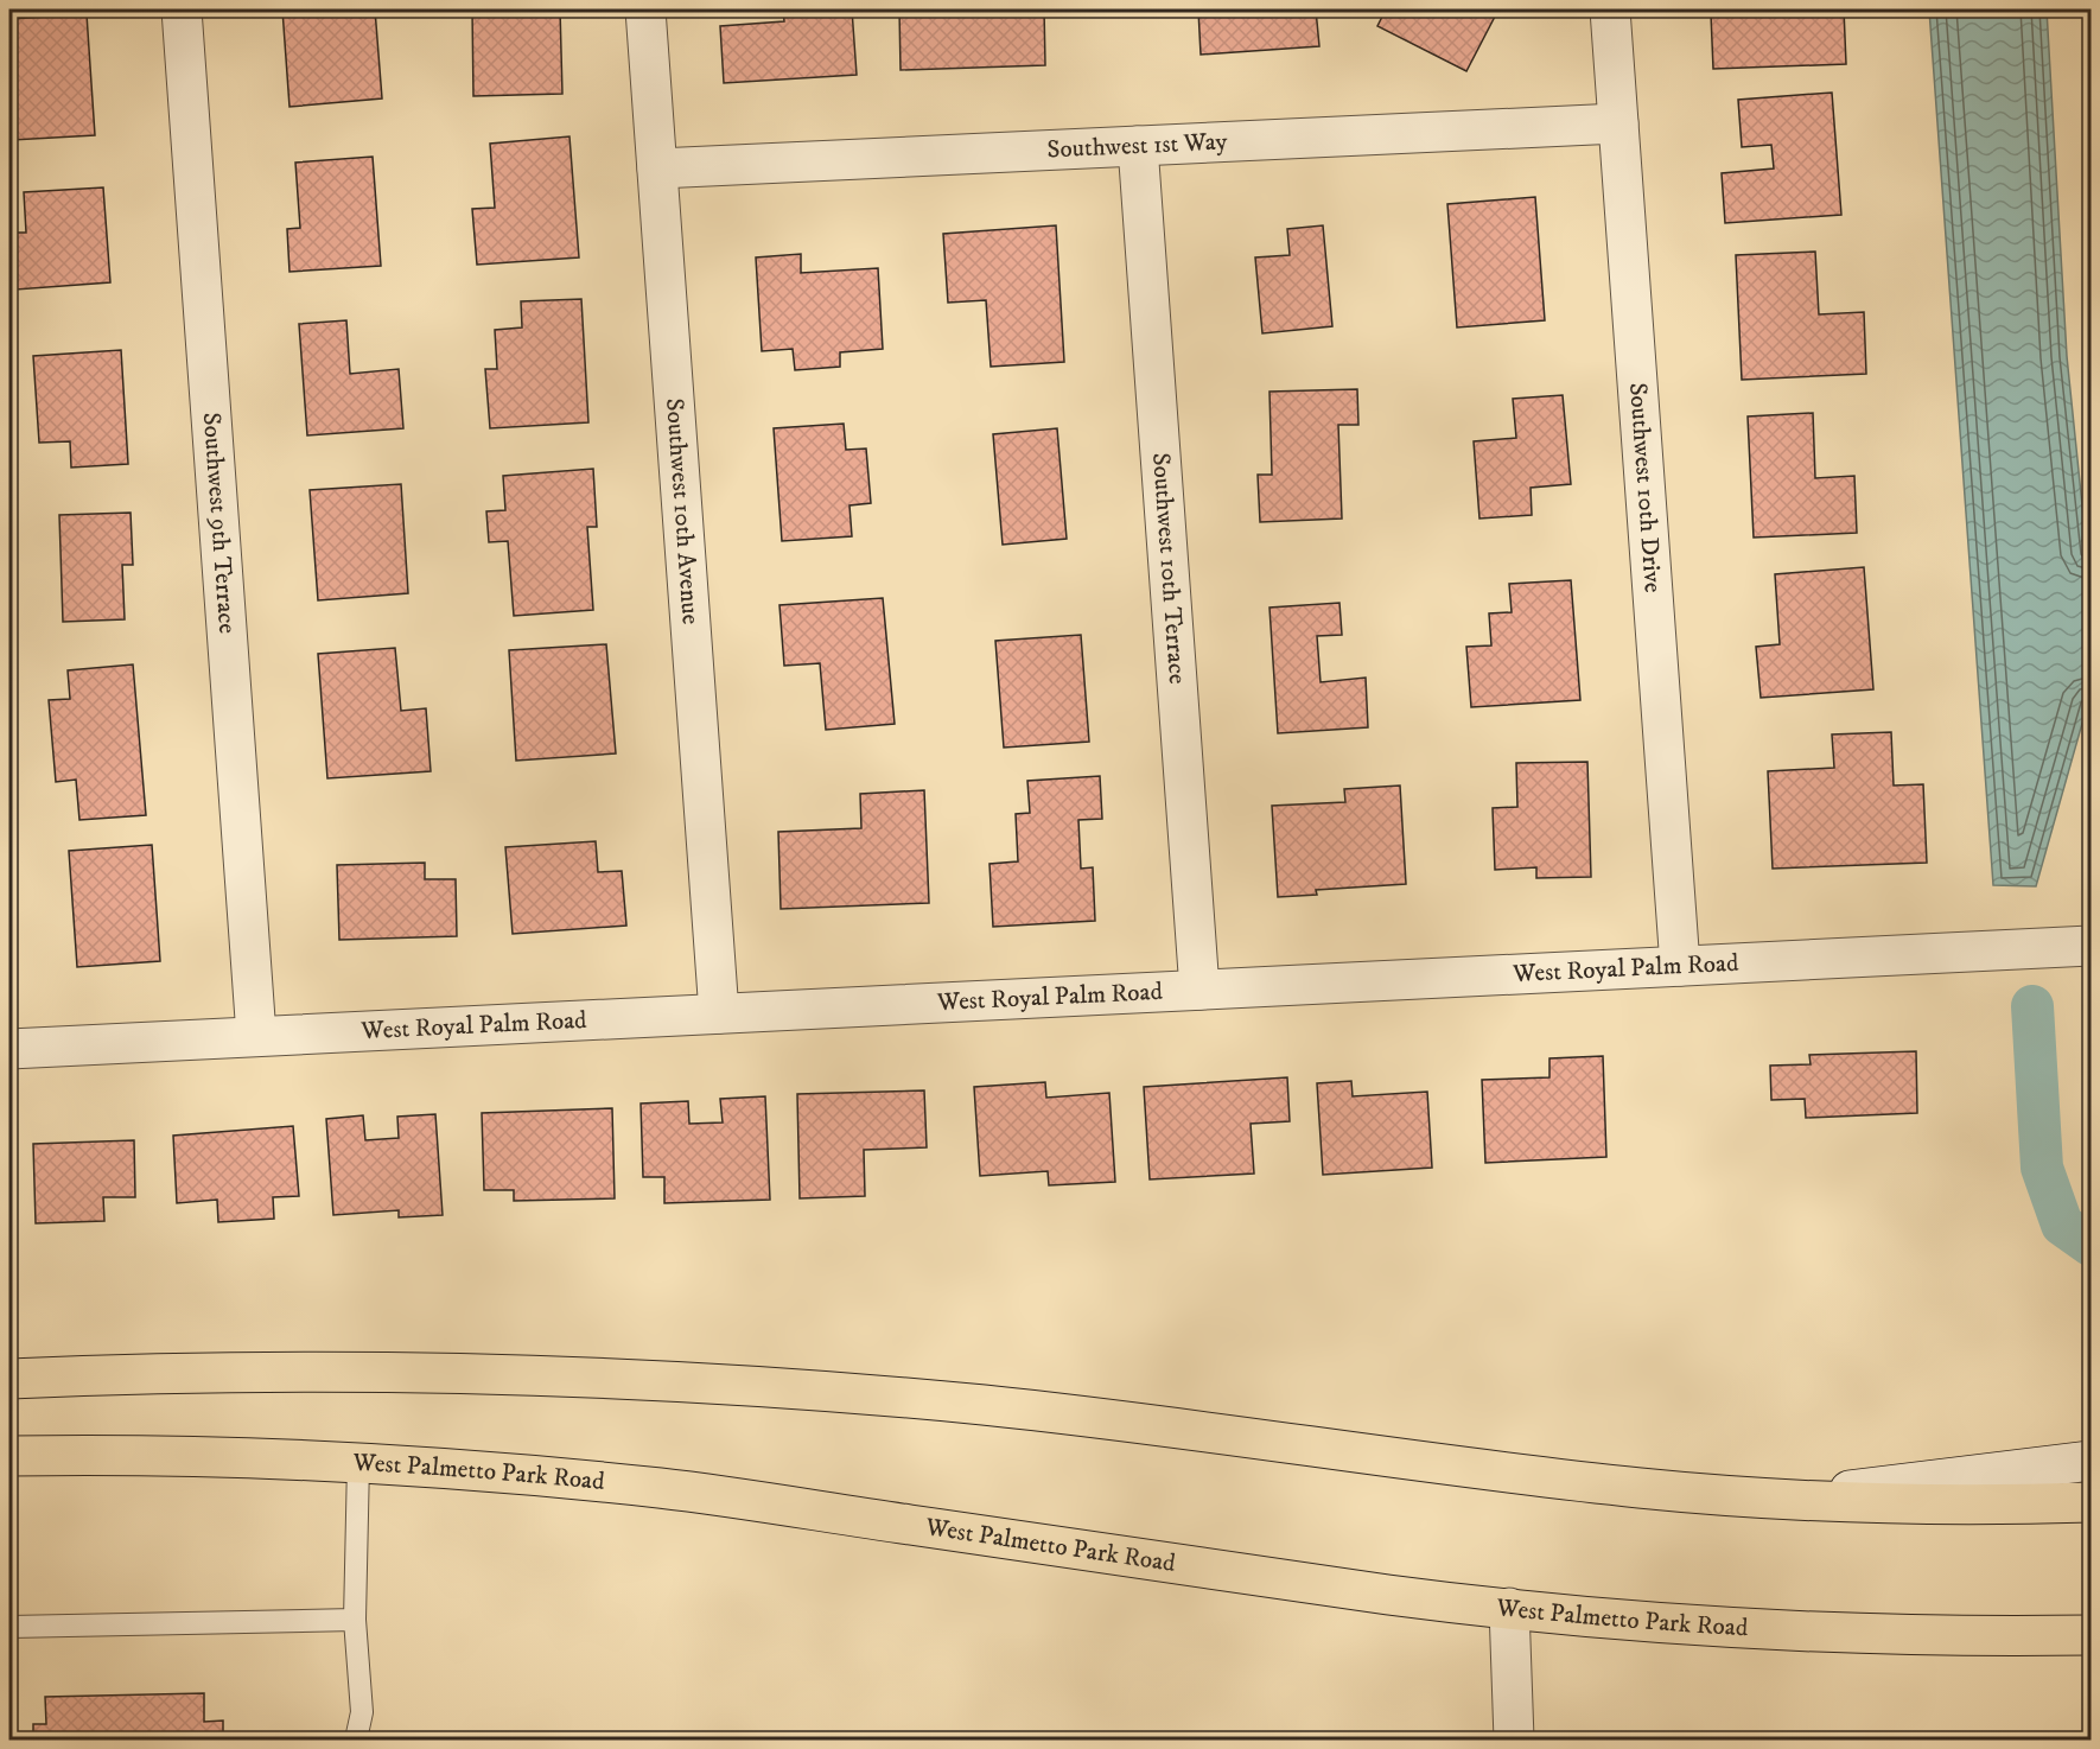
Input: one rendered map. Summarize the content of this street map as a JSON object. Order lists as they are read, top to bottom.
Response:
{
  "streets": {
    "main road": ["West Palmetto Park Road"],
    "street": [
      "Southwest 1st Way",
      "Southwest 10th Drive",
      "Southwest 10th Avenue",
      "Southwest 9th Terrace",
      "Southwest 10th Terrace",
      "West Royal Palm Road"
    ]
  },
  "crossings": [
    ["Southwest 1st Way", "Southwest 10th Drive"],
    ["Southwest 1st Way", "Southwest 10th Avenue"],
    ["Southwest 1st Way", "Southwest 10th Terrace"],
    ["Southwest 10th Drive", "West Royal Palm Road"],
    ["Southwest 10th Avenue", "West Royal Palm Road"],
    ["Southwest 9th Terrace", "West Royal Palm Road"],
    ["Southwest 10th Terrace", "West Royal Palm Road"]
  ]
}
